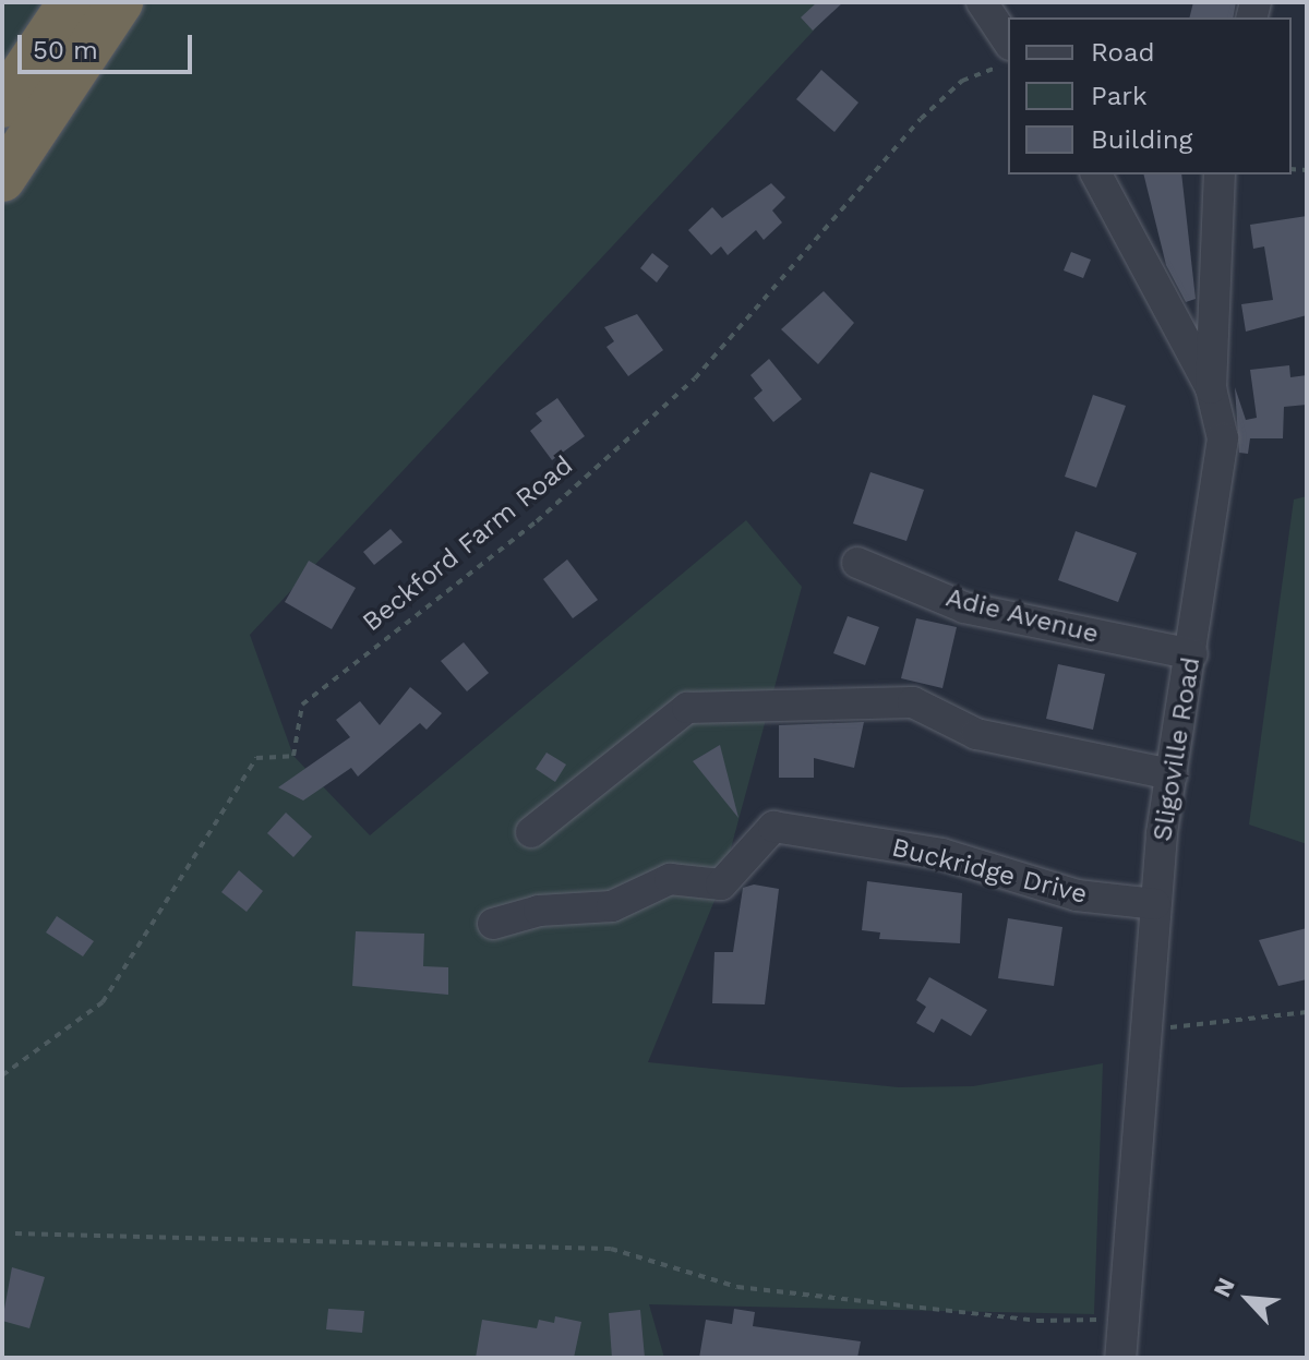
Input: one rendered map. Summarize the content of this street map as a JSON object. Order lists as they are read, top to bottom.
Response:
{
  "streets": {
    "street": ["Adie Avenue", "Sligoville Road", "Buckridge Drive"],
    "path": ["Beckford Farm Road"]
  },
  "crossings": [
    ["Adie Avenue", "Sligoville Road"],
    ["Sligoville Road", "Buckridge Drive"]
  ],
  "legend": ["Road", "Park", "Building"],
  "scale_bar": "50 m",
  "north": "top left"
}
